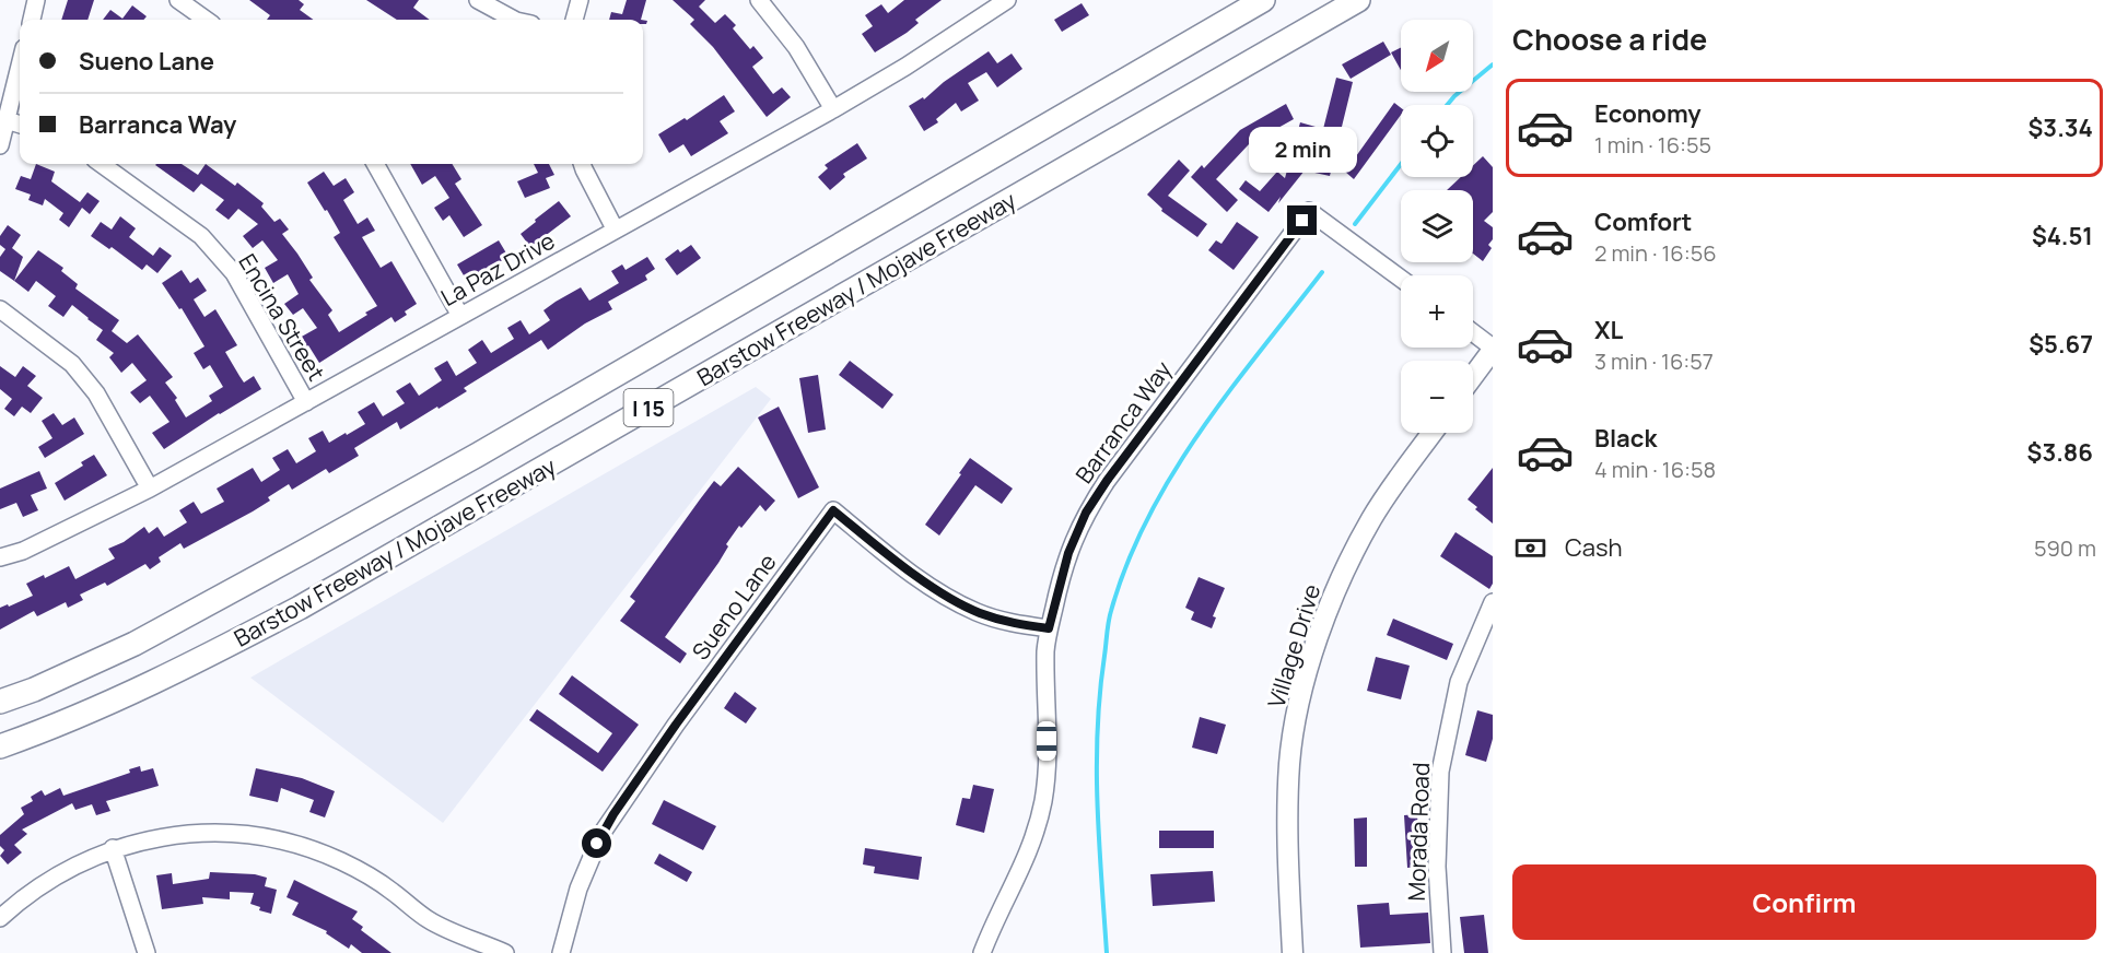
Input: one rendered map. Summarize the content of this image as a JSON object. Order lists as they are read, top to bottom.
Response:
{
  "streets": {
    "highway": ["Barstow Freeway / Mojave Freeway", "I 15"],
    "main road": ["Village Drive"],
    "street": [
      "La Paz Drive",
      "Encina Street",
      "Barranca Way",
      "Sueno Lane",
      "Morada Road"
    ]
  },
  "crossings": [
    ["La Paz Drive", "Encina Street"],
    ["Barranca Way", "Sueno Lane"]
  ],
  "north": "bottom left",
  "page": {
    "heading": "Choose a ride",
    "map_buttons": ["+", "−"],
    "banner": ["Sueno Lane", "Barranca Way"],
    "list": [
      {
        "name": "Economy",
        "note": "1 min · 16:55",
        "value": "$3.34"
      },
      {
        "name": "Comfort",
        "note": "2 min · 16:56",
        "value": "$4.51"
      },
      {
        "name": "XL",
        "note": "3 min · 16:57",
        "value": "$5.67"
      },
      {
        "name": "Black",
        "note": "4 min · 16:58",
        "value": "$3.86"
      }
    ],
    "bubble": "2 min",
    "pay": ["Cash", "590 m"],
    "buttons": "Confirm"
  }
}
